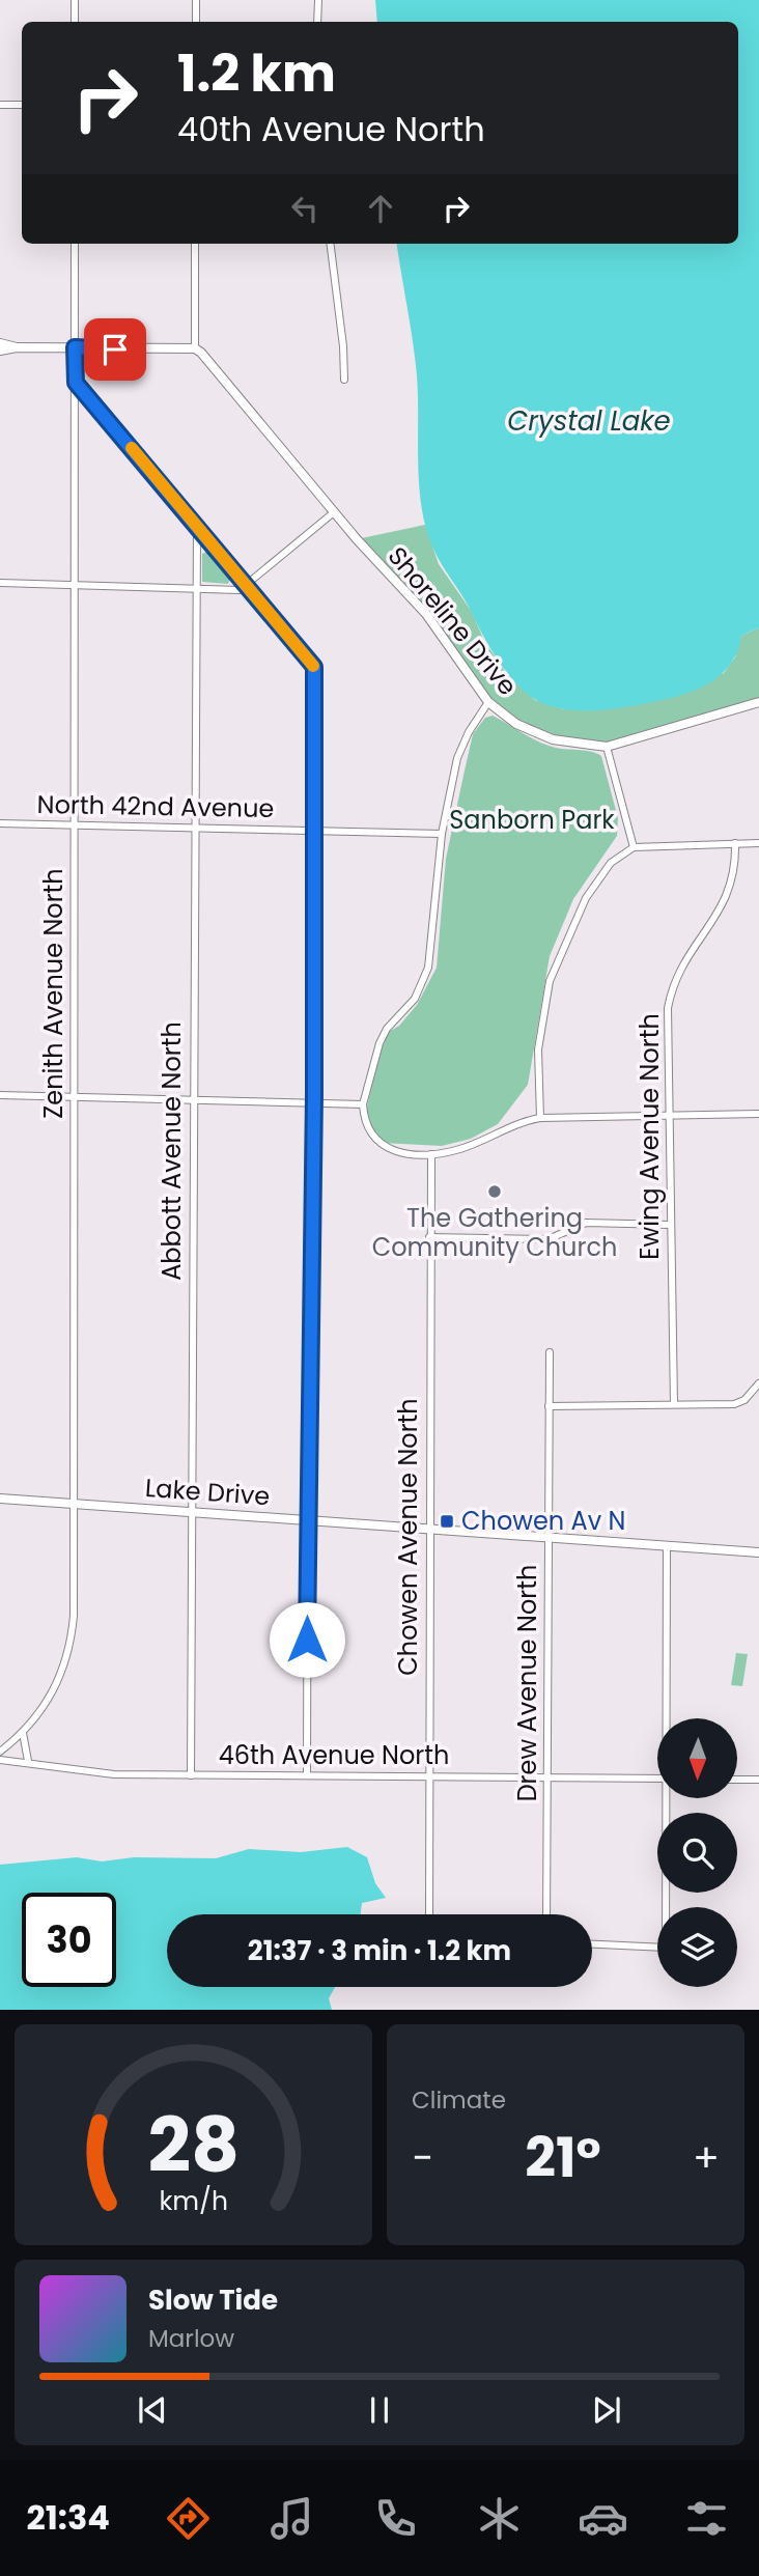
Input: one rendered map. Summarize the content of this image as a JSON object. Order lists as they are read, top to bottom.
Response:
{
  "streets": {
    "street": [
      "Shoreline Drive",
      "North 42nd Avenue",
      "Zenith Avenue North",
      "Ewing Avenue North",
      "Abbott Avenue North",
      "Lake Drive",
      "Chowen Avenue North",
      "Drew Avenue North",
      "46th Avenue North"
    ]
  },
  "crossings": [
    ["North 42nd Avenue", "Zenith Avenue North"],
    ["North 42nd Avenue", "Abbott Avenue North"],
    ["Zenith Avenue North", "Lake Drive"],
    ["Abbott Avenue North", "Lake Drive"],
    ["Abbott Avenue North", "46th Avenue North"],
    ["Lake Drive", "Chowen Avenue North"],
    ["Lake Drive", "Drew Avenue North"],
    ["Chowen Avenue North", "46th Avenue North"],
    ["Drew Avenue North", "46th Avenue North"]
  ],
  "water": ["Crystal Lake"],
  "parks": ["Sanborn Park"],
  "places": {
    "other": ["The Gathering Community Church"],
    "transit": ["Chowen Av N"]
  },
  "north": "bottom",
  "page": {
    "turn": ["1.2 km", "40th Avenue North"],
    "limit": "30",
    "trip": "21:37 · 3 min · 1.2 km",
    "tile": "Climate",
    "heat": ["−", "21°", "+"],
    "song": ["Slow Tide", "Marlow"],
    "tabs": "21:34",
    "gauge": ["28", "km/h"]
  }
}
